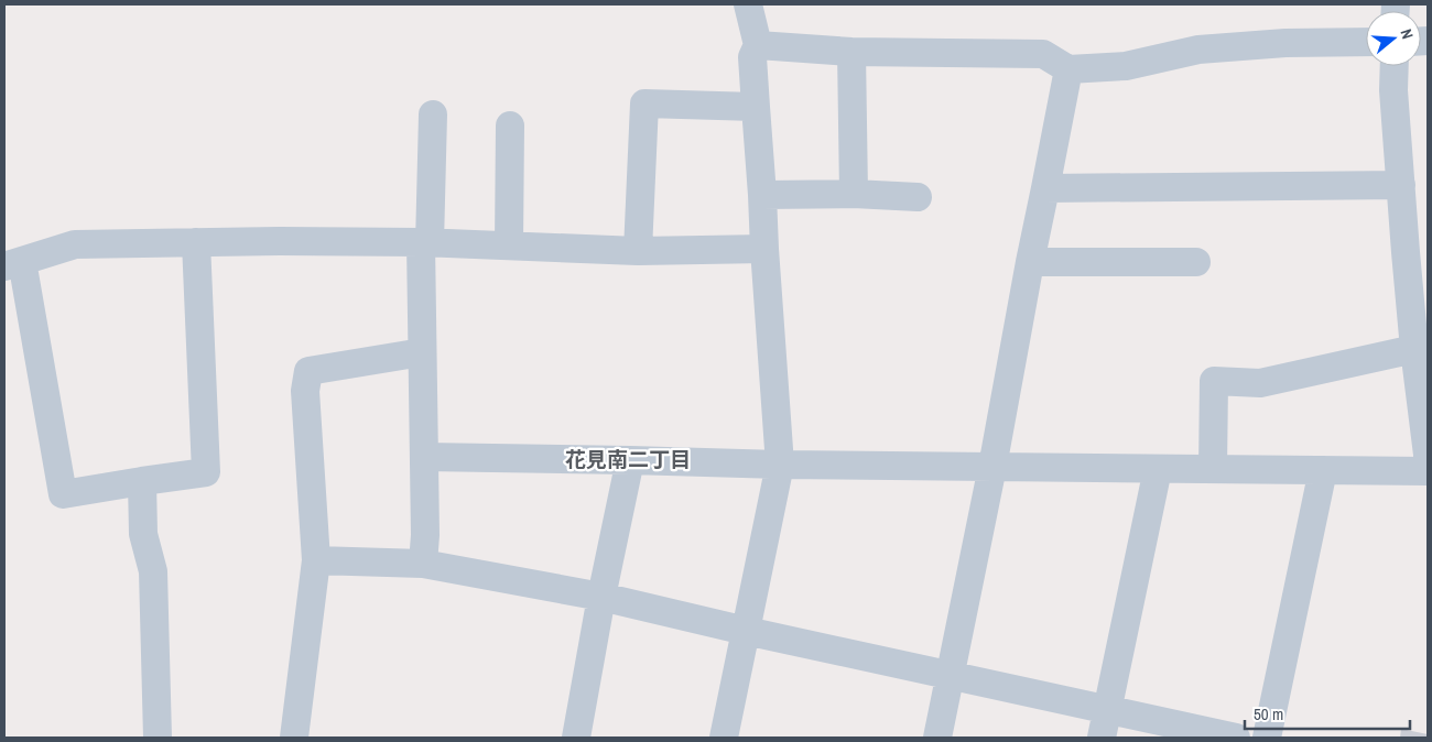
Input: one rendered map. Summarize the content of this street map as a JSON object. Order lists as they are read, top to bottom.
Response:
{
  "districts": ["花見南二丁目"],
  "scale_bar": "50 m",
  "north": "right"
}
